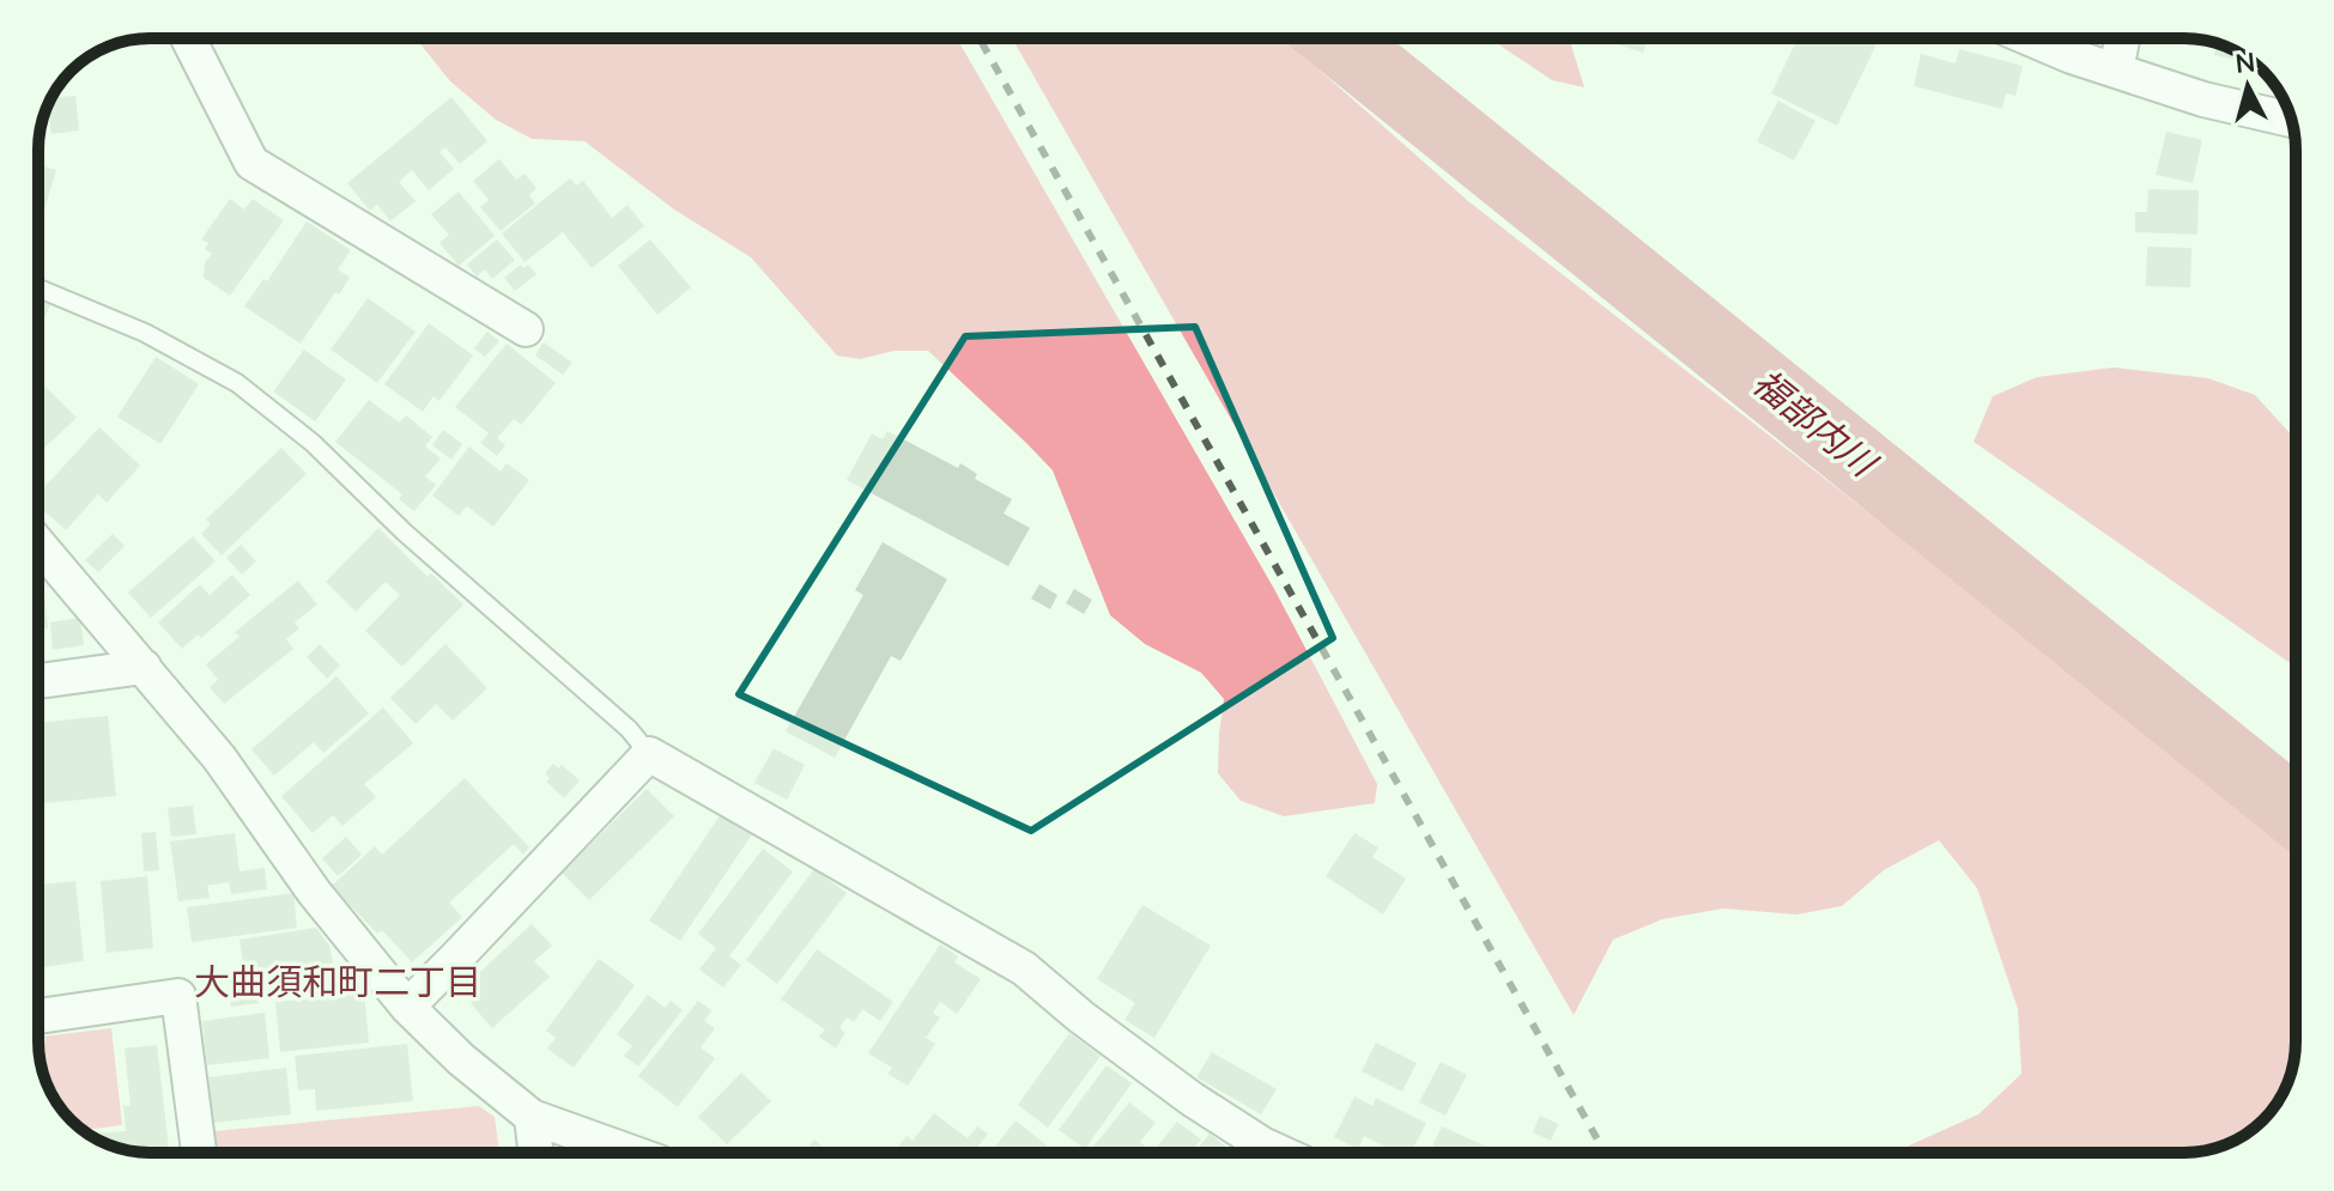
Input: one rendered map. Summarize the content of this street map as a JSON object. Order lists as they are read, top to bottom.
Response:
{
  "districts": ["大曲須和町二丁目"],
  "water": ["福部内川"],
  "north": "top"
}
